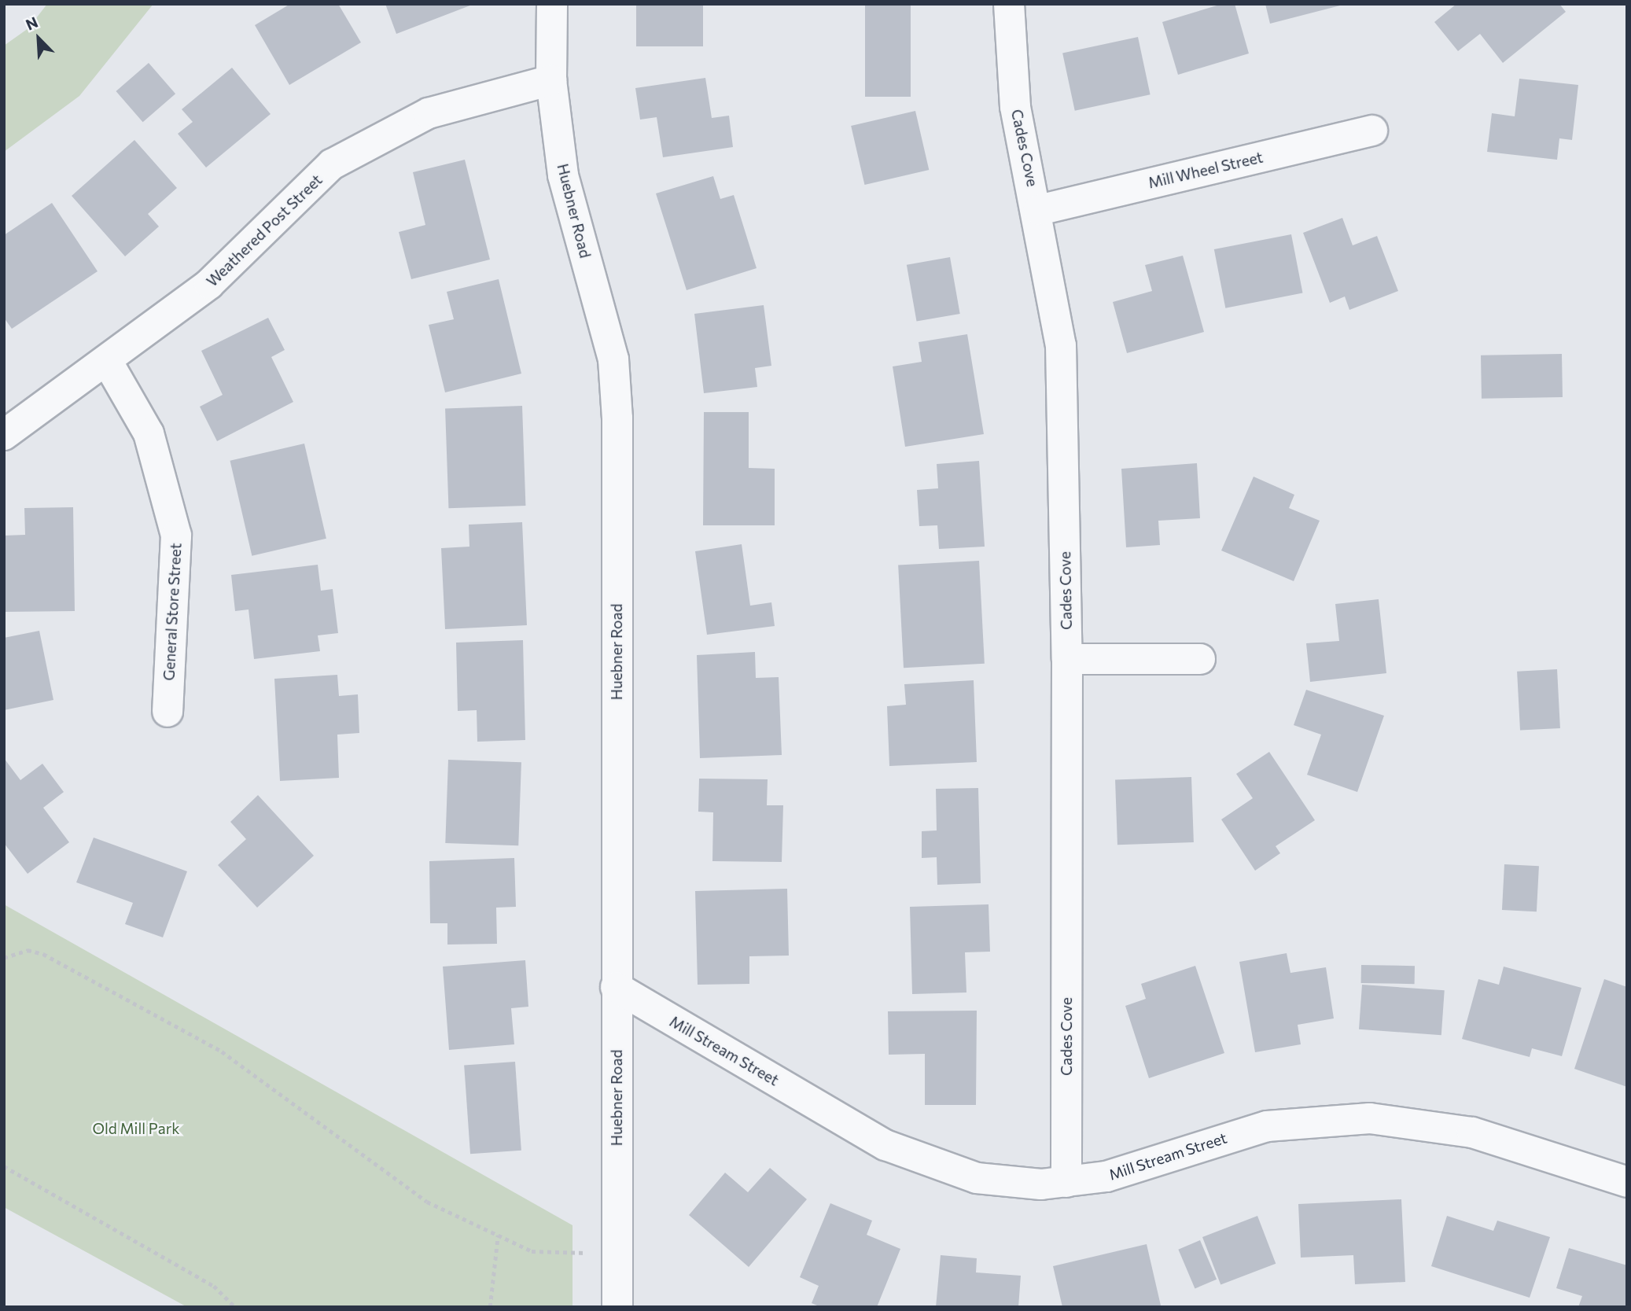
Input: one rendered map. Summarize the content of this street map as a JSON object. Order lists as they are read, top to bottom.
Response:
{
  "streets": {
    "street": [
      "Cades Cove",
      "Mill Wheel Street",
      "Huebner Road",
      "Weathered Post Street",
      "General Store Street",
      "Mill Stream Street"
    ]
  },
  "crossings": [
    ["Cades Cove", "Mill Wheel Street"],
    ["Cades Cove", "Mill Stream Street"],
    ["Huebner Road", "Weathered Post Street"],
    ["Huebner Road", "Mill Stream Street"],
    ["Weathered Post Street", "General Store Street"]
  ],
  "parks": ["Old Mill Park"],
  "north": "top left"
}
